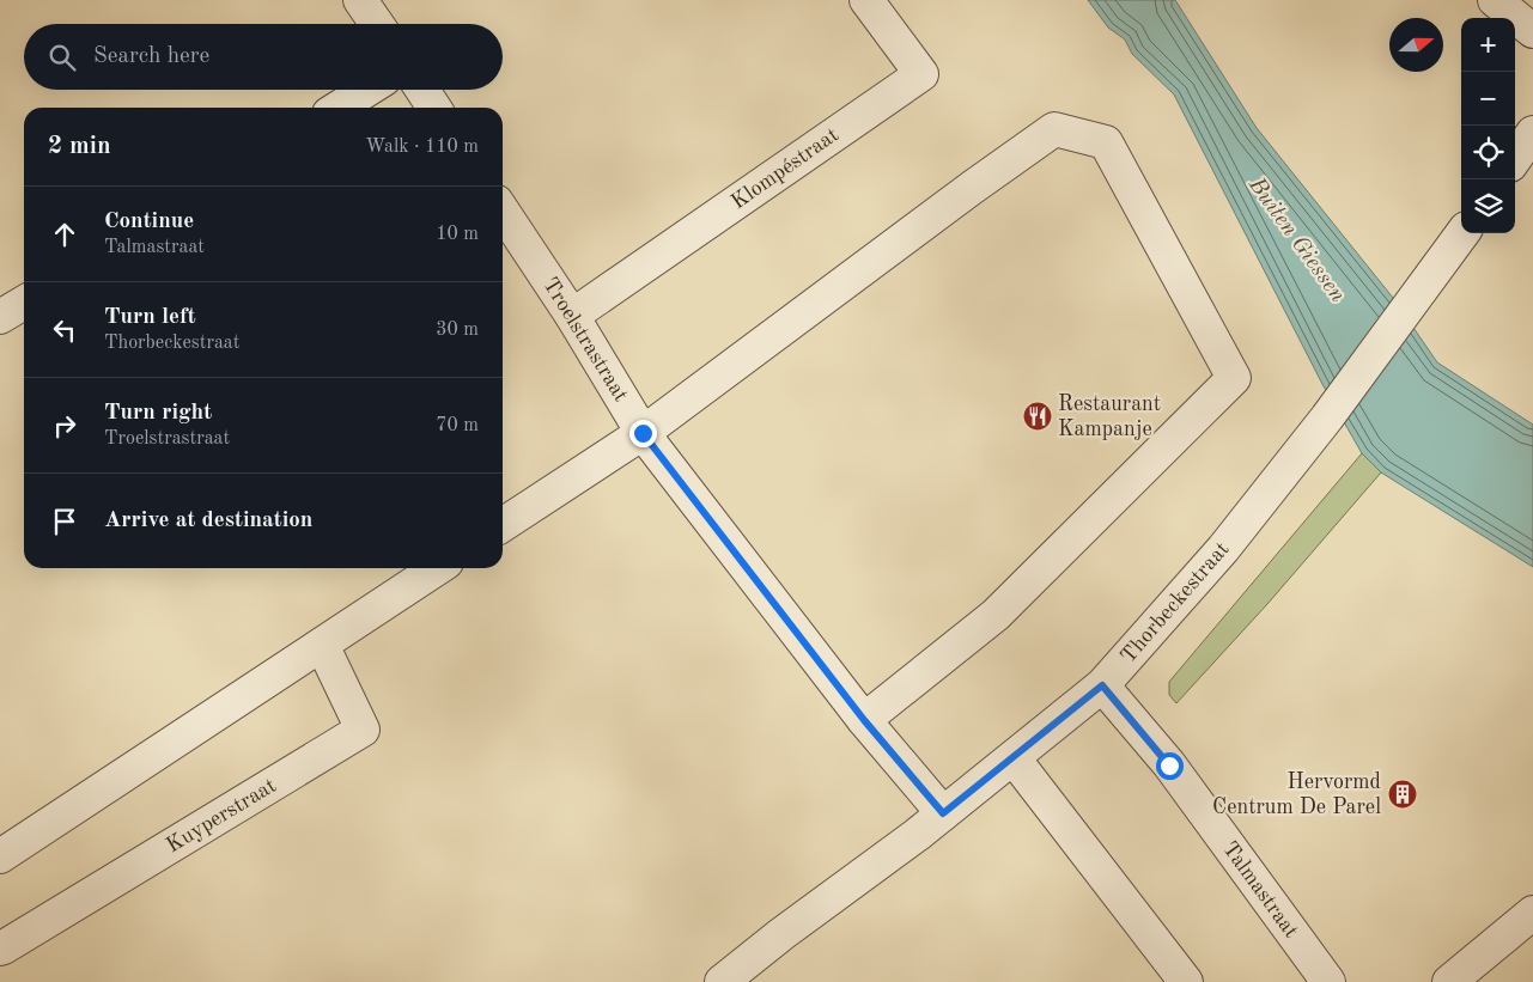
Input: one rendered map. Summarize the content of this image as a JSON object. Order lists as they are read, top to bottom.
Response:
{
  "streets": {
    "street": [
      "Klompéstraat",
      "Troelstrastraat",
      "Thorbeckestraat",
      "Kuyperstraat",
      "Talmastraat"
    ]
  },
  "crossings": [
    ["Klompéstraat", "Troelstrastraat"],
    ["Troelstrastraat", "Thorbeckestraat"],
    ["Thorbeckestraat", "Talmastraat"]
  ],
  "water": ["Buiten Giessen"],
  "places": {
    "restaurant": ["Restaurant Kampanje"],
    "building": ["Hervormd Centrum De Parel"]
  },
  "north": "right",
  "page": {
    "map_buttons": ["+", "−"],
    "search": "Search here",
    "heading": ["2 min", "Walk · 110 m"],
    "list": [
      ["Continue", "Talmastraat", "10 m"],
      ["Turn left", "Thorbeckestraat", "30 m"],
      ["Turn right", "Troelstrastraat", "70 m"],
      "Arrive at destination"
    ]
  }
}
